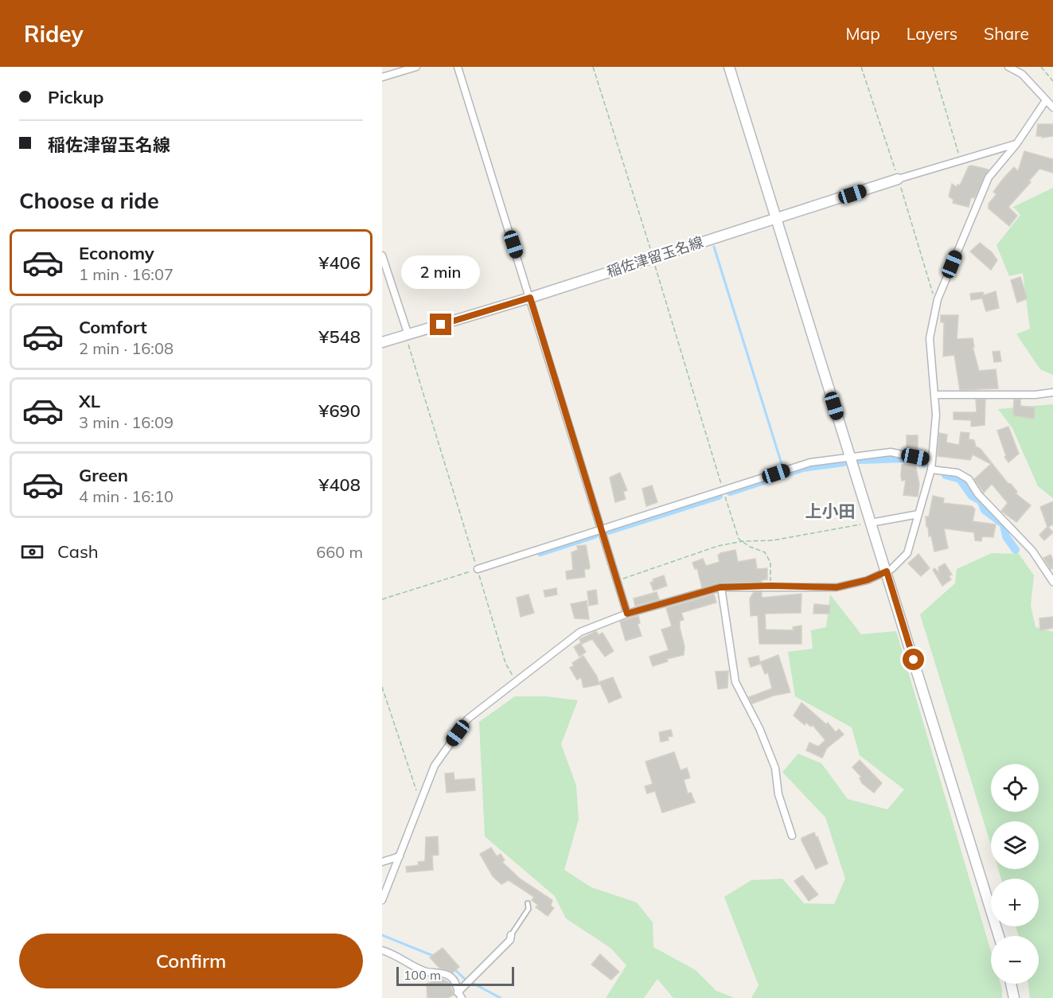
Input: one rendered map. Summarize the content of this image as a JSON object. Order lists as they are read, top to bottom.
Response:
{
  "streets": {
    "street": ["稲佐津留玉名線"]
  },
  "districts": ["上小田"],
  "scale_bar": "100 m",
  "page": {
    "header": "Ridey",
    "nav": ["Map", "Layers", "Share"],
    "banner": ["Pickup", "稲佐津留玉名線"],
    "heading": "Choose a ride",
    "list": [
      {
        "name": "Economy",
        "note": "1 min · 16:07",
        "value": "¥406"
      },
      {
        "name": "Comfort",
        "note": "2 min · 16:08",
        "value": "¥548"
      },
      {
        "name": "XL",
        "note": "3 min · 16:09",
        "value": "¥690"
      },
      {
        "name": "Green",
        "note": "4 min · 16:10",
        "value": "¥408"
      }
    ],
    "bubble": "2 min",
    "pay": ["Cash", "660 m"],
    "map_buttons": ["+", "−"],
    "buttons": "Confirm",
    "scale": "100 m"
  }
}
